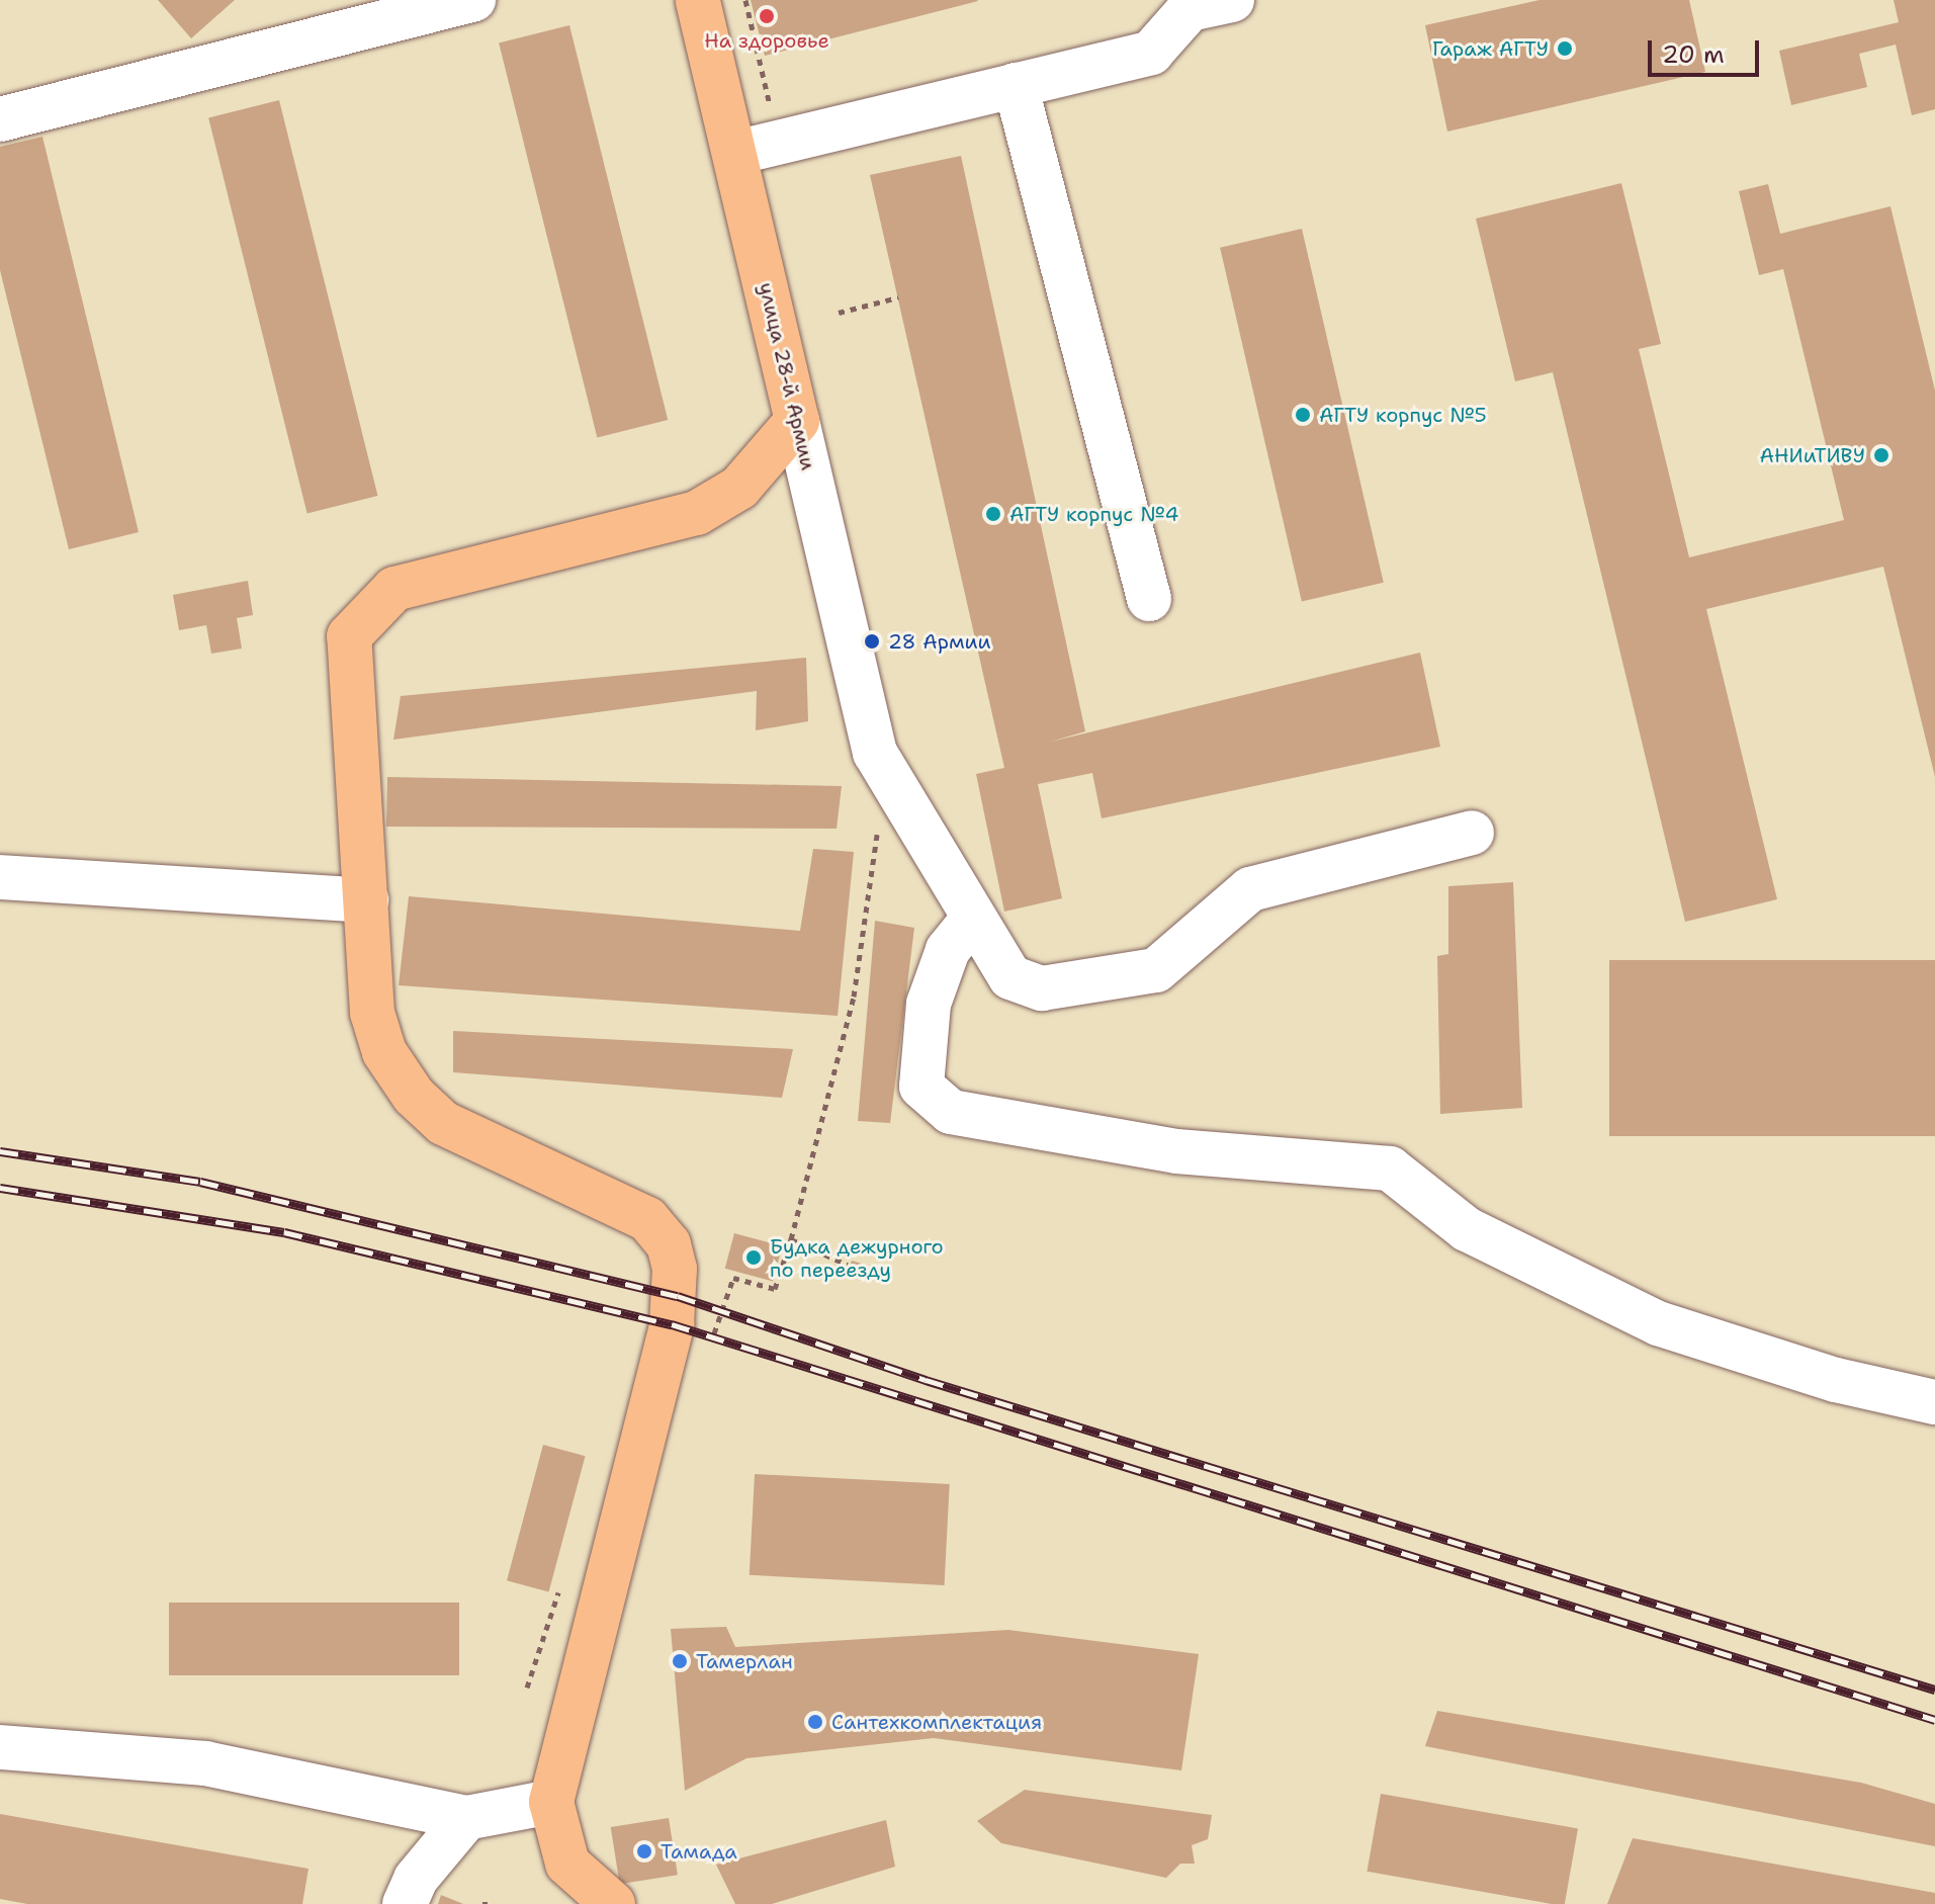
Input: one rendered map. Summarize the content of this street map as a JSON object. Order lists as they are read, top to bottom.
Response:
{
  "streets": {
    "main road": ["улица 28-й Армии"]
  },
  "places": [
    "На здоровье",
    "Гараж АГТУ",
    "АГТУ корпус №5",
    "АНИиТИВУ",
    "АГТУ корпус №4",
    "28 Армии",
    "Будка дежурного по переезду",
    "Тамерлан",
    "Сантехкомплектация",
    "Тамада"
  ],
  "scale_bar": "20 m"
}
